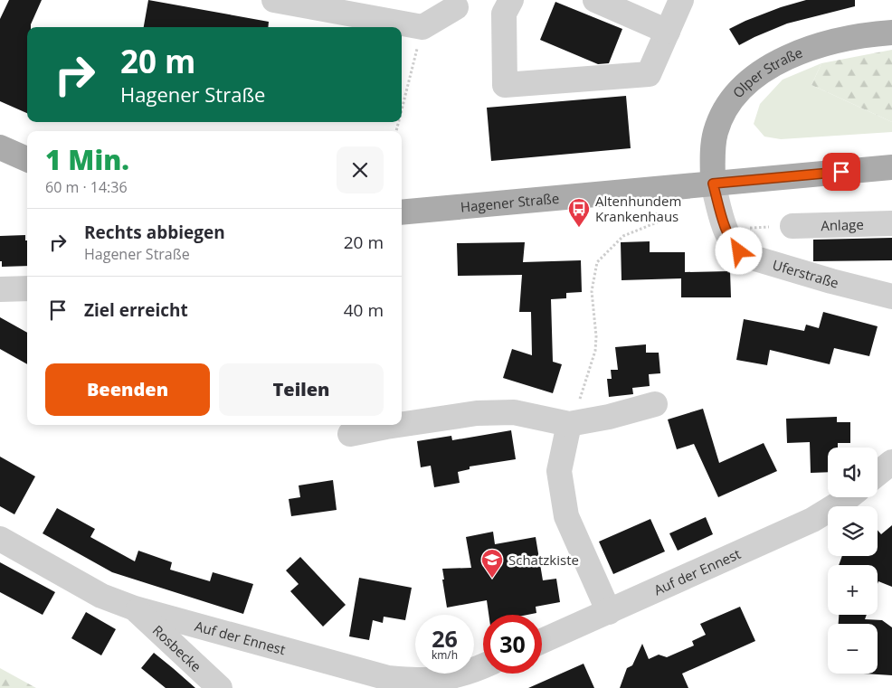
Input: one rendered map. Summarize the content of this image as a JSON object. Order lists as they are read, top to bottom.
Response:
{
  "streets": {
    "main road": ["Olper Straße", "Hagener Straße"],
    "street": [
      "Anlage",
      "Uferstraße",
      "Auf der Ennest",
      "Rosbecke"
    ]
  },
  "crossings": [
    ["Olper Straße", "Hagener Straße"],
    ["Olper Straße", "Uferstraße"],
    ["Hagener Straße", "Uferstraße"],
    ["Auf der Ennest", "Rosbecke"]
  ],
  "places": {
    "bus stop": ["Altenhundem Krankenhaus"],
    "school or university": ["Schatzkiste"]
  },
  "page": {
    "turn": ["20 m", "Hagener Straße"],
    "heading": ["1 Min.", "60 m · 14:36"],
    "list": [
      {
        "name": "Rechts abbiegen",
        "note": "Hagener Straße",
        "value": "20 m"
      },
      {
        "name": "Ziel erreicht",
        "value": "40 m"
      }
    ],
    "buttons": ["Beenden", "Teilen"],
    "map_buttons": ["+", "−"],
    "speed": "26 km/h",
    "limit": "30"
  }
}
